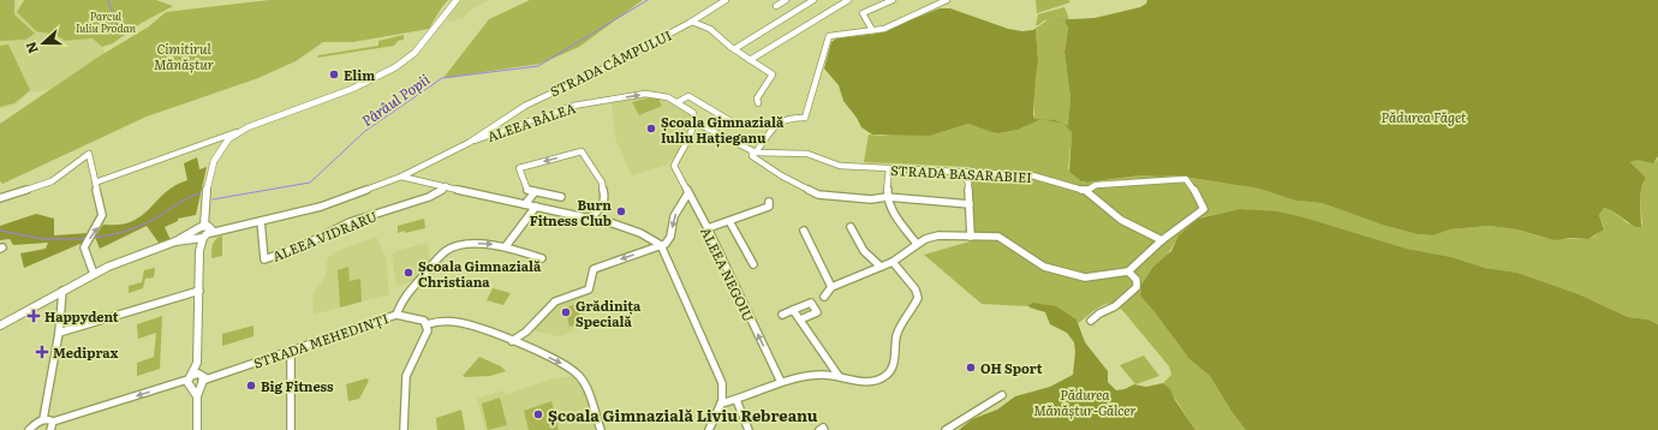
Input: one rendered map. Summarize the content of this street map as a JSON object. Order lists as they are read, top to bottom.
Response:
{
  "streets": {
    "main road": ["STRADA CÂMPULUI"],
    "street": [
      "ALEEA BÂLEA",
      "STRADA BASARABIEI",
      "ALEEA VIDRARU",
      "ALEEA NEGOIU",
      "STRADA MEHEDINȚI"
    ]
  },
  "crossings": [
    ["STRADA CÂMPULUI", "ALEEA BÂLEA"],
    ["STRADA CÂMPULUI", "ALEEA VIDRARU"],
    ["ALEEA BÂLEA", "ALEEA NEGOIU"]
  ],
  "one_way": ["ALEEA BÂLEA"],
  "water": ["Pârâul Popii"],
  "parks": [
    "Parcul Iuliu Prodan",
    "Cimitirul Mănăștur",
    "Pădurea Făget",
    "Pădurea Mănăștur-Gălcer"
  ],
  "places": {
    "other": [
      "Elim",
      "Școala Gimnazială Iuliu Hațieganu",
      "Burn Fitness Club",
      "Școala Gimnazială Christiana",
      "Grădinița Specială",
      "OH Sport",
      "Big Fitness",
      "Școala Gimnazială Liviu Rebreanu"
    ],
    "health": ["Happydent", "Mediprax"]
  },
  "north": "left"
}
